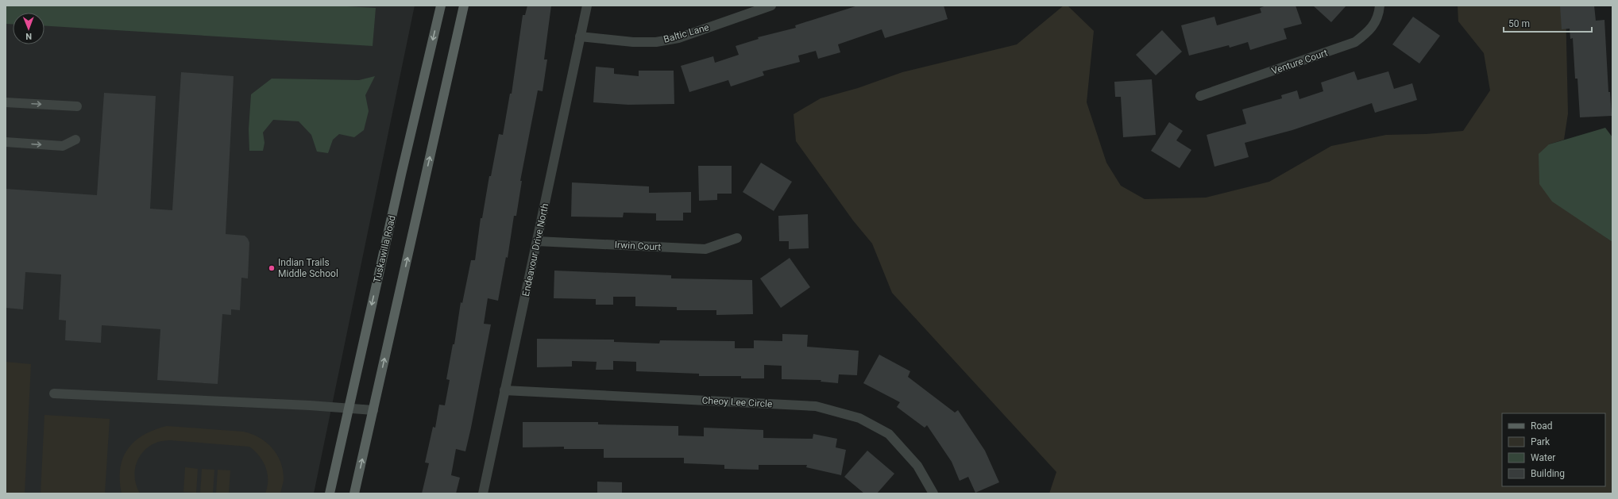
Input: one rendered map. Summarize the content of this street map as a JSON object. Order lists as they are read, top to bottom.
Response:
{
  "streets": {
    "main road": ["Tuskawilla Road"],
    "street": [
      "Baltic Lane",
      "Venture Court",
      "Irwin Court",
      "Endeavour Drive North",
      "Cheoy Lee Circle"
    ]
  },
  "crossings": [
    ["Baltic Lane", "Endeavour Drive North"],
    ["Irwin Court", "Endeavour Drive North"],
    ["Endeavour Drive North", "Cheoy Lee Circle"]
  ],
  "places": ["Indian Trails Middle School"],
  "legend": [
    "Road",
    "Park",
    "Water",
    "Building"
  ],
  "scale_bar": "50 m",
  "north": "bottom"
}
